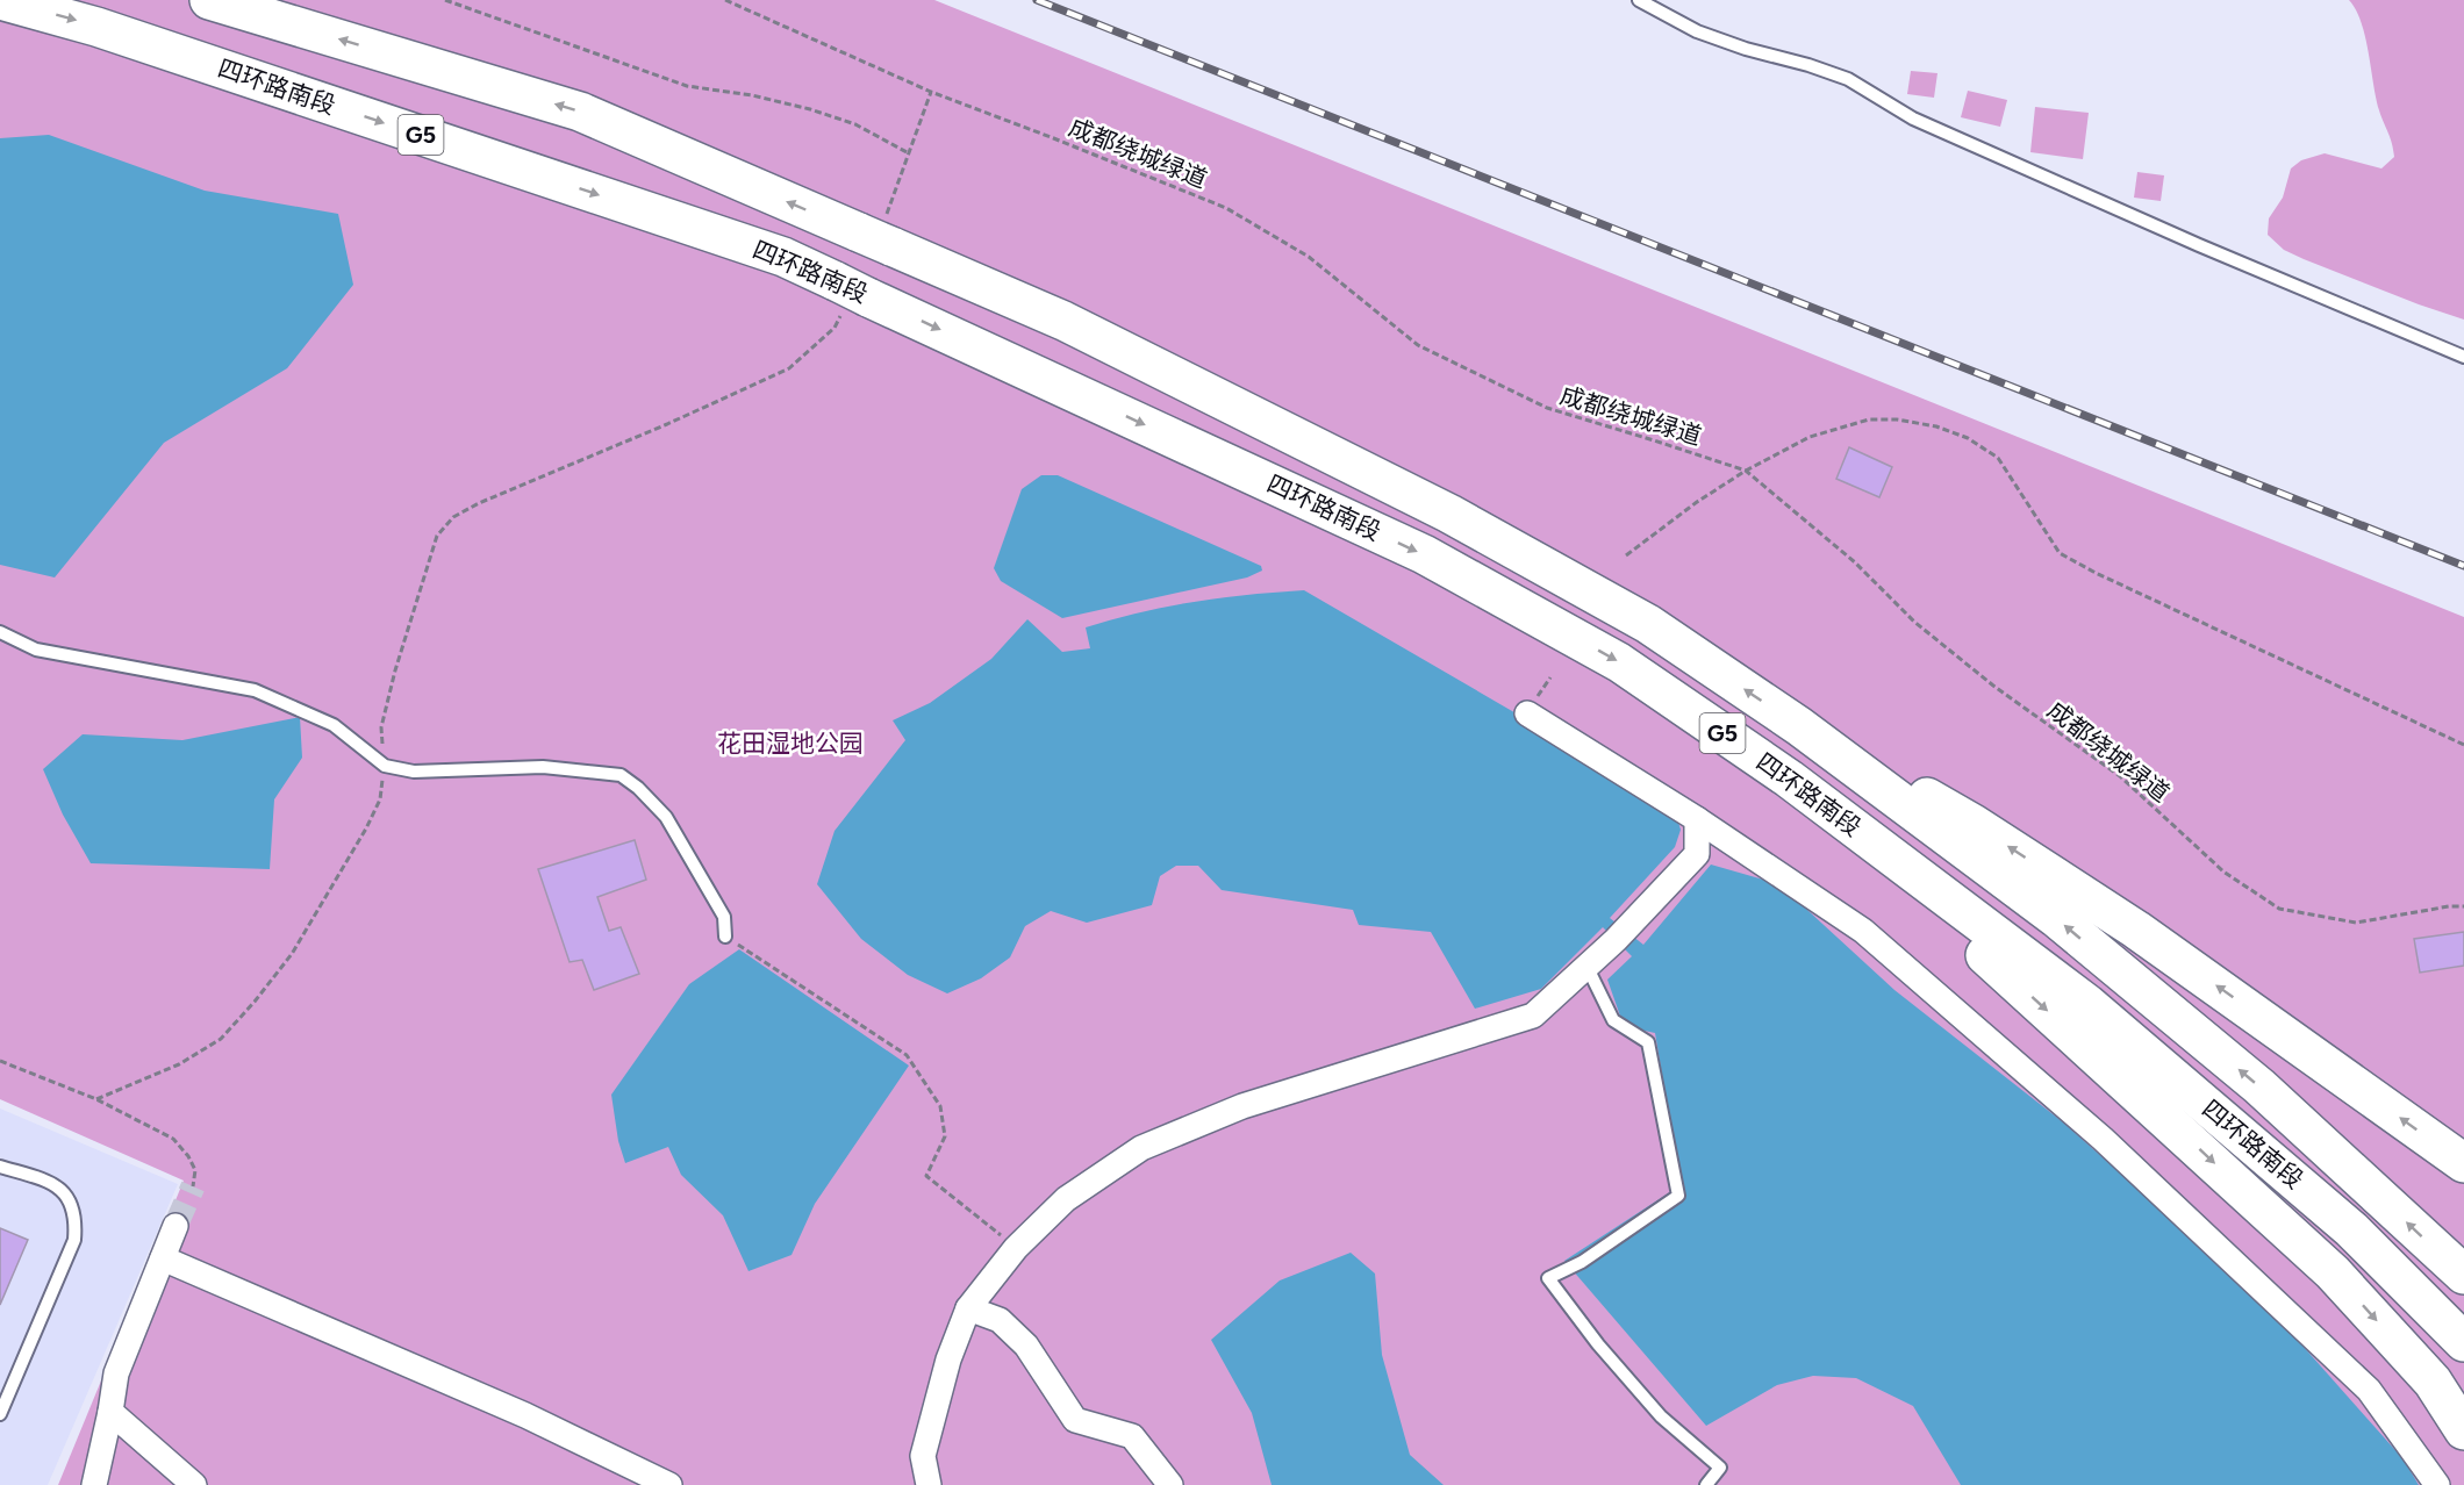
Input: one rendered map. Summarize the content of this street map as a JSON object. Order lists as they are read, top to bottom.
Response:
{
  "streets": {
    "highway": ["四环路南段", "G5"],
    "path": ["成都绕城绿道"]
  },
  "parks": ["花田湿地公园"]
}
